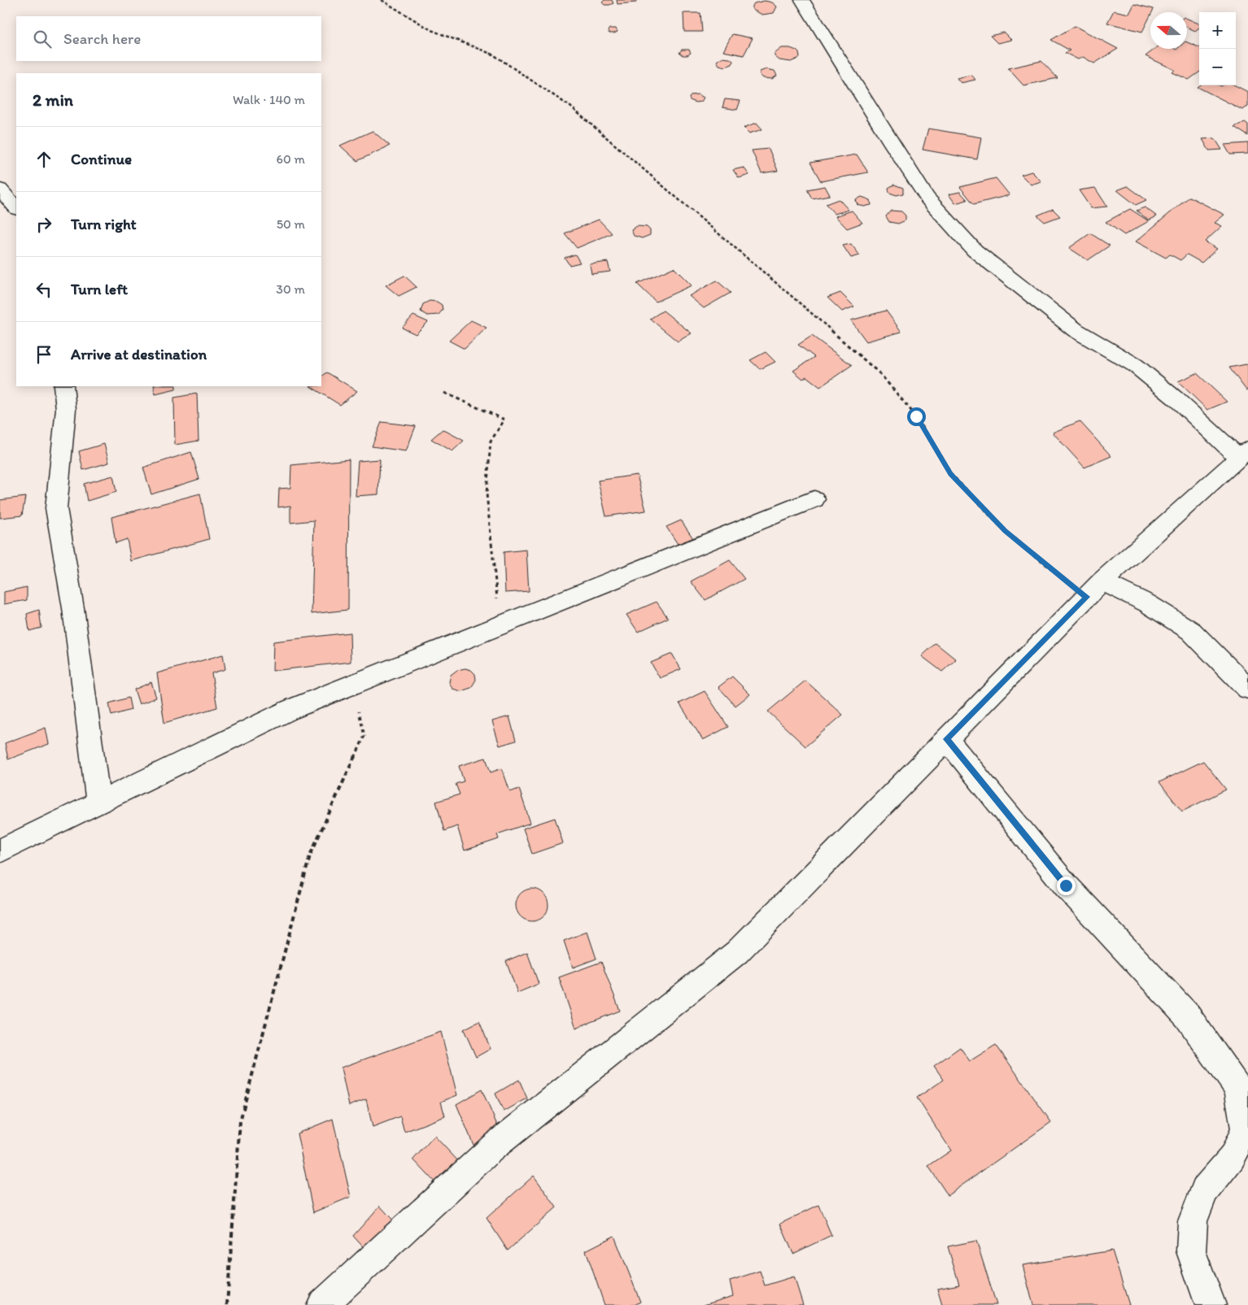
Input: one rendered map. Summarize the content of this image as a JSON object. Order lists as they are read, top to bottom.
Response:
{
  "north": "left",
  "page": {
    "map_buttons": ["+", "−"],
    "search": "Search here",
    "heading": ["2 min", "Walk · 140 m"],
    "list": [
      ["Continue", "60 m"],
      ["Turn right", "50 m"],
      ["Turn left", "30 m"],
      "Arrive at destination"
    ]
  }
}
